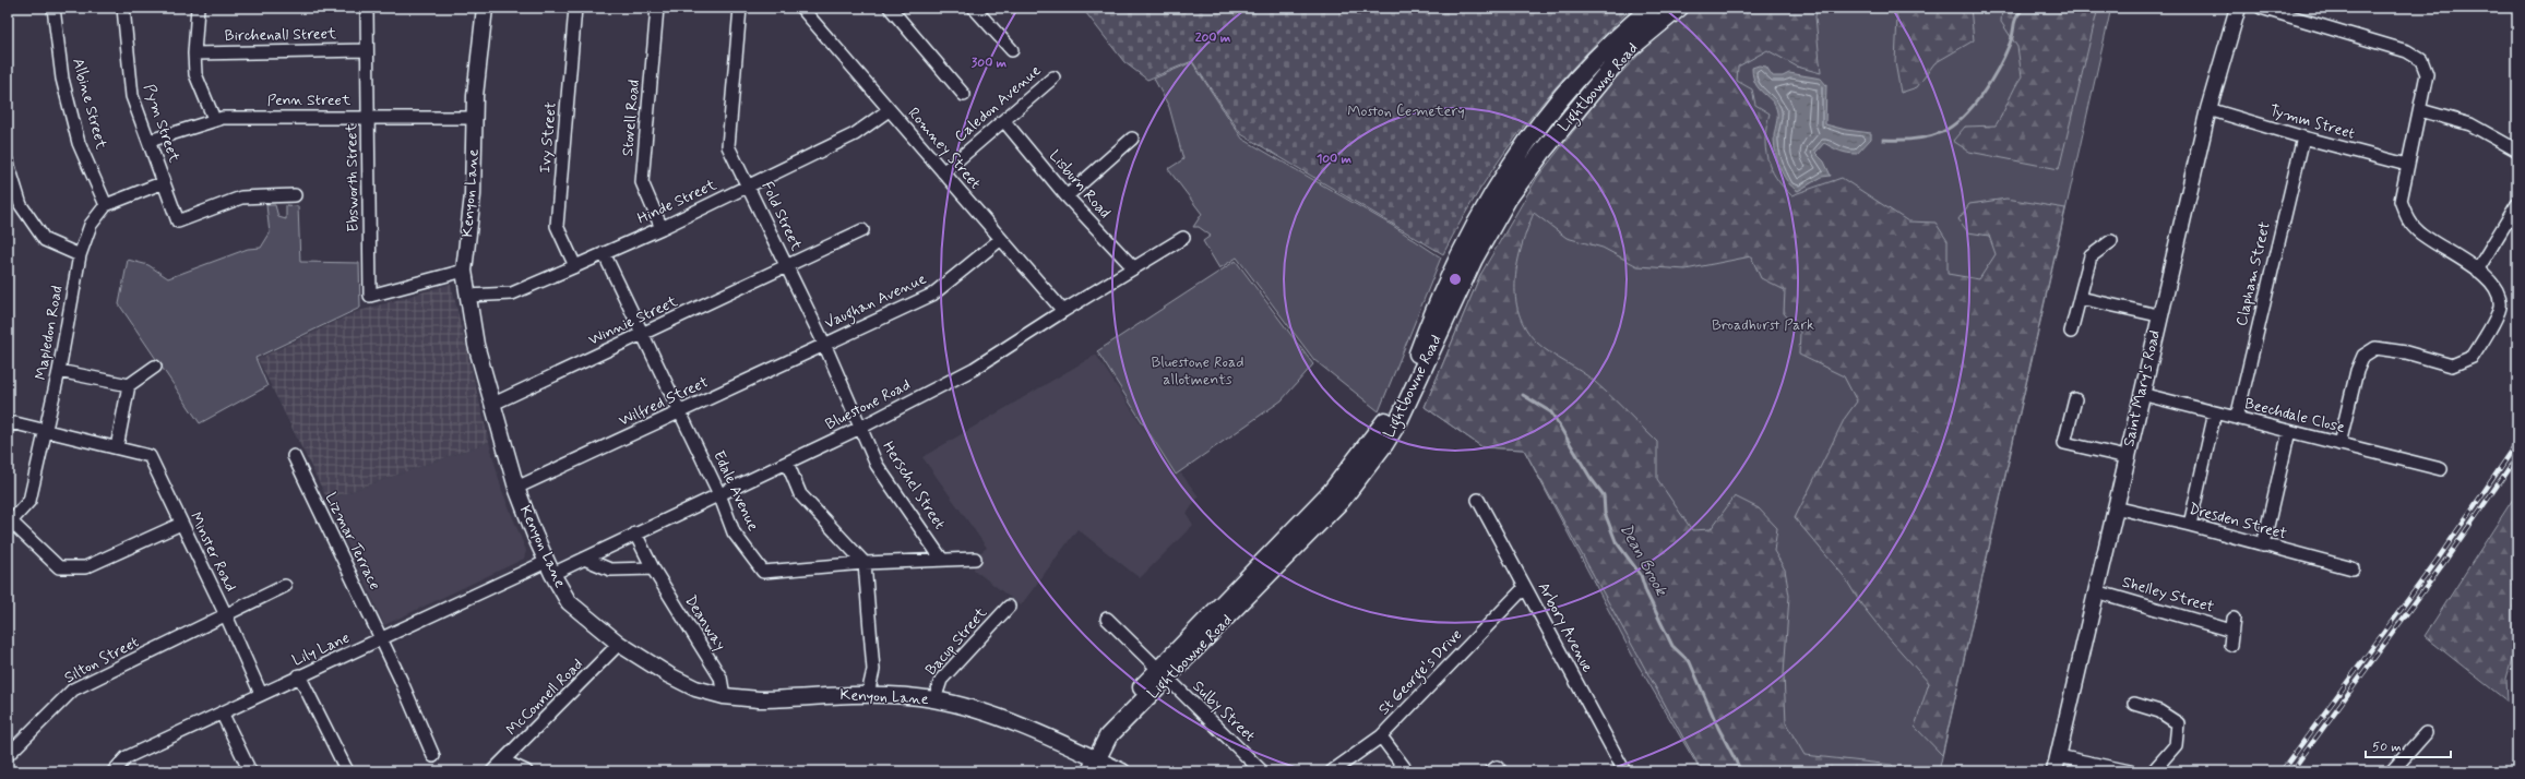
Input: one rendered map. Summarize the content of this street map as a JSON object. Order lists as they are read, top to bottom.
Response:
{
  "streets": {
    "main road": ["Lightbowne Road"],
    "street": [
      "Birchenall Street",
      "Penn Street",
      "Albine Street",
      "Caledon Avenue",
      "Stovell Road",
      "Tymm Street",
      "Pym Street",
      "Ivy Street",
      "Romney Street",
      "Ebsworth Street",
      "Lisburn Road",
      "Kenyon Lane",
      "Hinde Street",
      "Fold Street",
      "Clapham Street",
      "Vaughan Avenue",
      "Winnie Street",
      "Mapledon Road",
      "Saint Mary's Road",
      "Wilfred Street",
      "Bluestone Road",
      "Beechdale Close",
      "Herschel Street",
      "Edale Avenue",
      "Dresden Street",
      "Lizmar Terrace",
      "Minster Road",
      "Shelley Street",
      "Deanway",
      "Arbory Avenue",
      "Bacup Street",
      "Lily Lane",
      "Silton Street",
      "St George's Drive",
      "McConnell Road",
      "Sulby Street"
    ]
  },
  "crossings": [
    ["Birchenall Street", "Ebsworth Street"],
    ["Lightbowne Road", "Kenyon Lane"],
    ["Lightbowne Road", "Sulby Street"],
    ["Penn Street", "Pym Street"],
    ["Penn Street", "Ebsworth Street"],
    ["Penn Street", "Kenyon Lane"],
    ["Albine Street", "Mapledon Road"],
    ["Caledon Avenue", "Romney Street"],
    ["Caledon Avenue", "Lisburn Road"],
    ["Stovell Road", "Hinde Street"],
    ["Tymm Street", "Clapham Street"],
    ["Tymm Street", "Saint Mary's Road"],
    ["Ivy Street", "Hinde Street"],
    ["Romney Street", "Hinde Street"],
    ["Romney Street", "Vaughan Avenue"],
    ["Romney Street", "Bluestone Road"],
    ["Ebsworth Street", "Kenyon Lane"],
    ["Lisburn Road", "Bluestone Road"],
    ["Kenyon Lane", "Hinde Street"],
    ["Kenyon Lane", "Winnie Street"],
    ["Kenyon Lane", "Wilfred Street"],
    ["Kenyon Lane", "Bluestone Road"],
    ["Kenyon Lane", "Deanway"],
    ["Kenyon Lane", "Bacup Street"],
    ["Kenyon Lane", "Lily Lane"],
    ["Kenyon Lane", "McConnell Road"],
    ["Hinde Street", "Fold Street"],
    ["Hinde Street", "Edale Avenue"],
    ["Fold Street", "Vaughan Avenue"],
    ["Fold Street", "Winnie Street"],
    ["Fold Street", "Wilfred Street"],
    ["Fold Street", "Bluestone Road"],
    ["Fold Street", "Herschel Street"],
    ["Clapham Street", "Beechdale Close"],
    ["Vaughan Avenue", "Wilfred Street"],
    ["Winnie Street", "Edale Avenue"],
    ["Saint Mary's Road", "Beechdale Close"],
    ["Saint Mary's Road", "Dresden Street"],
    ["Saint Mary's Road", "Shelley Street"],
    ["Wilfred Street", "Edale Avenue"],
    ["Bluestone Road", "Herschel Street"],
    ["Bluestone Road", "Edale Avenue"],
    ["Bluestone Road", "Deanway"],
    ["Bluestone Road", "Lily Lane"],
    ["Herschel Street", "Edale Avenue"],
    ["Lizmar Terrace", "Lily Lane"],
    ["Minster Road", "Lily Lane"],
    ["Minster Road", "Silton Street"],
    ["Arbory Avenue", "St George's Drive"]
  ],
  "water": ["Dean Brook"],
  "parks": ["Moston Cemetery", "Broadhurst Park", "Bluestone Road allotments"],
  "scale_bar": "50 m",
  "rings": ["200 m", "300 m", "100 m"]
}
